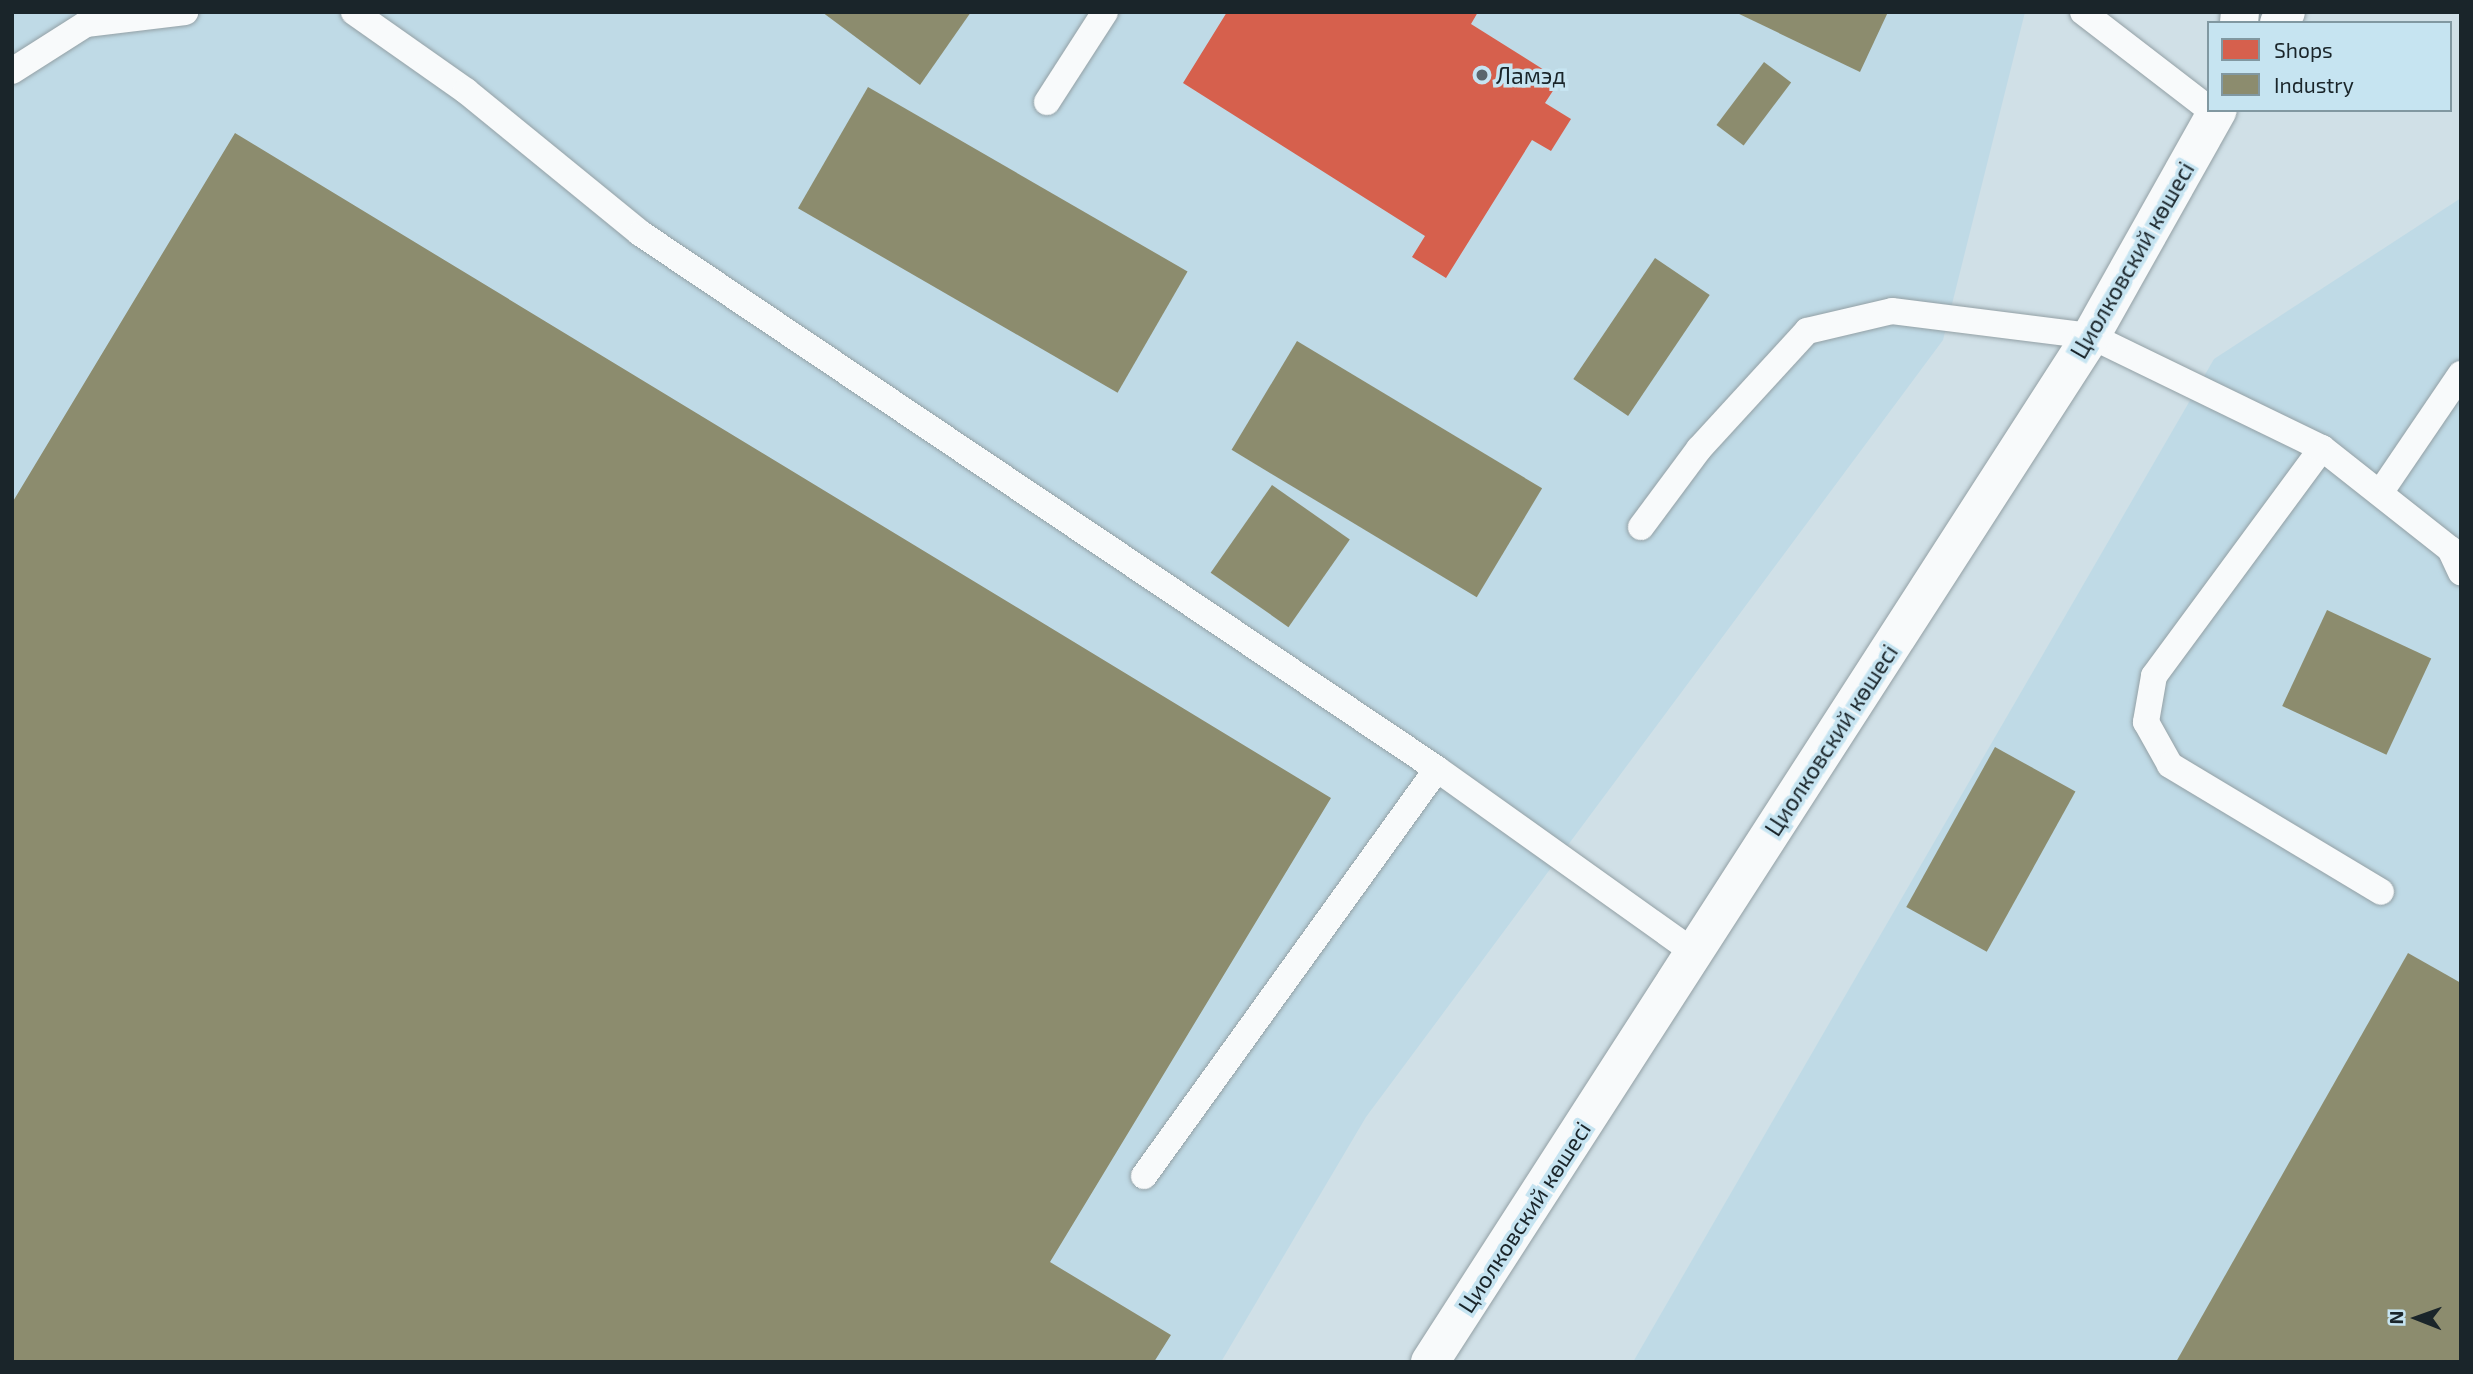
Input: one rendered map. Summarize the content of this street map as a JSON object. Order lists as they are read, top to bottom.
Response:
{
  "streets": {
    "street": ["Циолковский көшесі"]
  },
  "places": ["Ламэд"],
  "legend": ["Shops", "Industry"],
  "north": "left"
}
